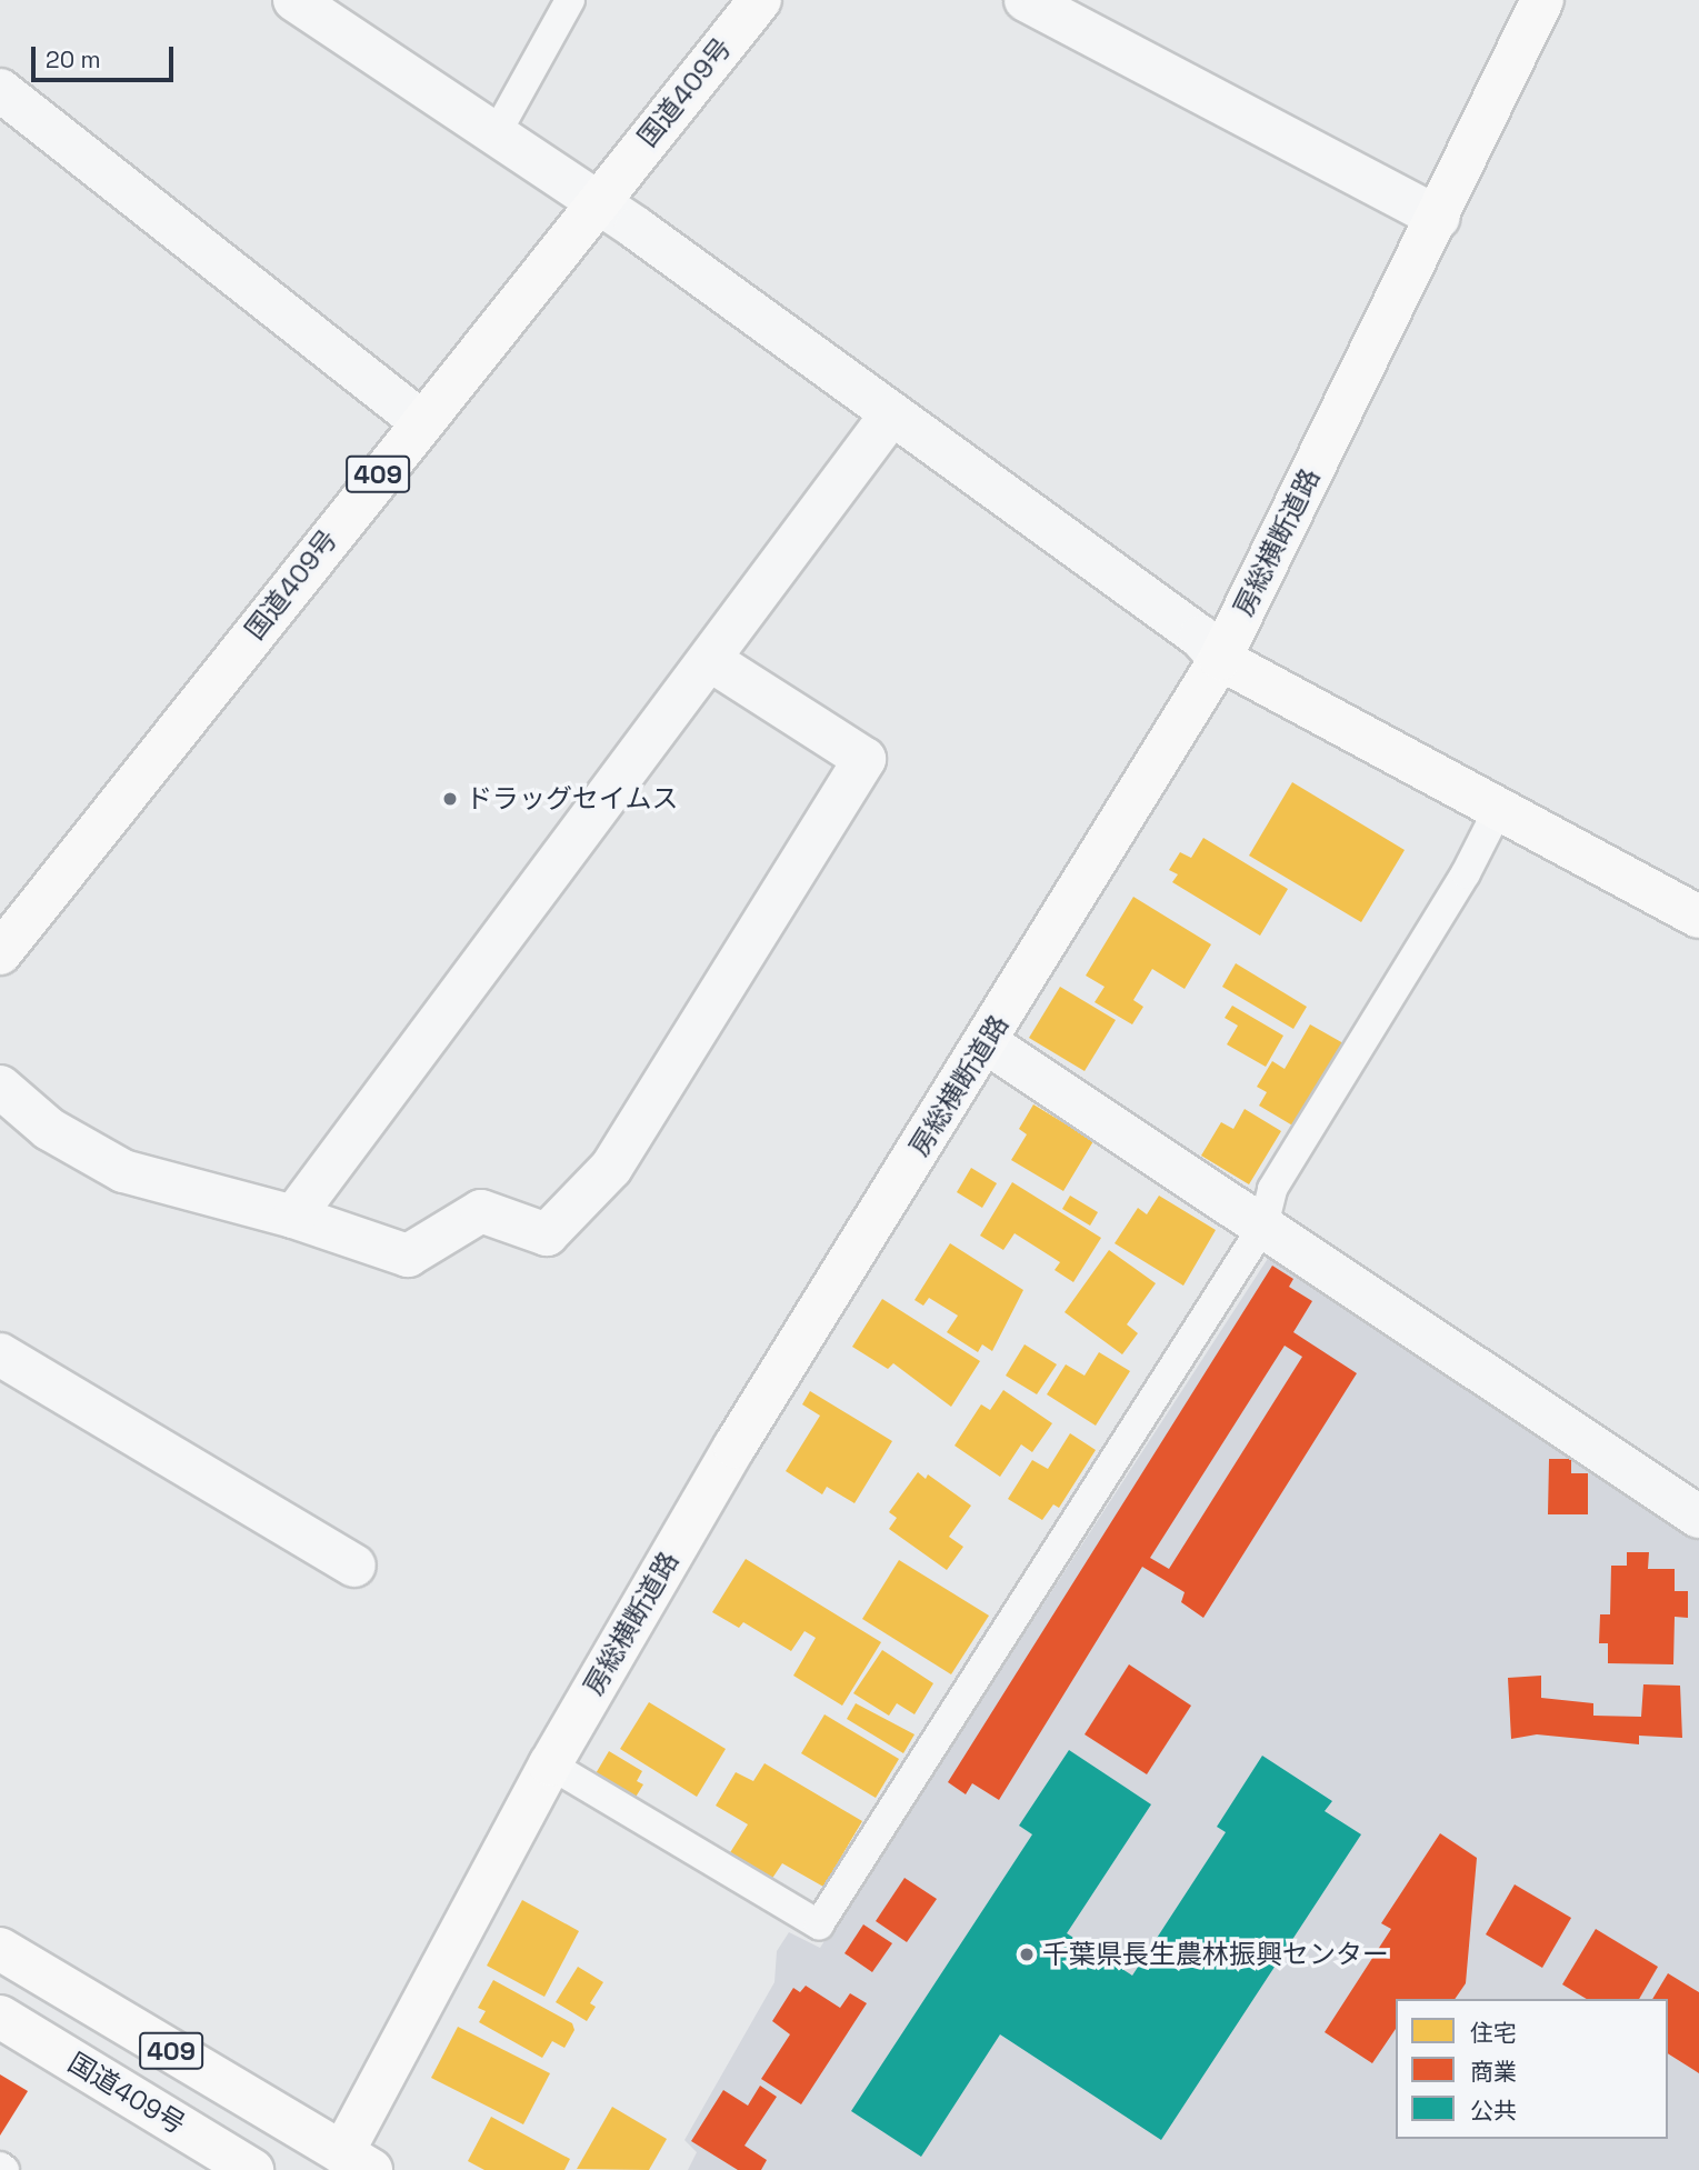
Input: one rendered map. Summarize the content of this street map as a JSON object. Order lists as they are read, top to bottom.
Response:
{
  "streets": {
    "main road": ["国道409号", "409", "房総横断道路"]
  },
  "crossings": [
    ["409", "房総横断道路"]
  ],
  "places": ["ドラッグセイムス", "千葉県長生農林振興センター"],
  "legend": ["住宅", "商業", "公共"],
  "scale_bar": "20 m"
}
